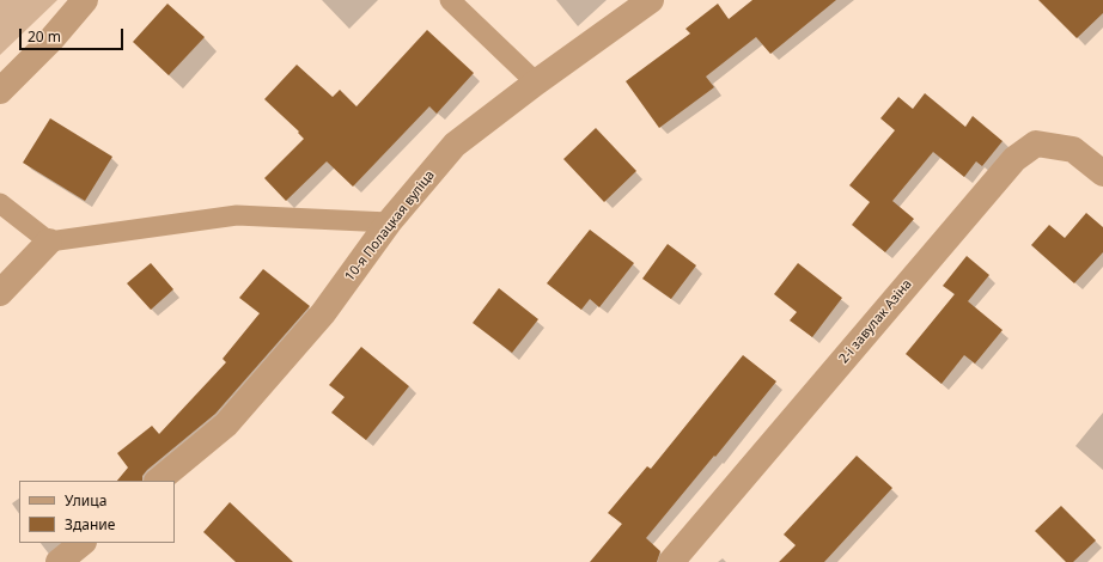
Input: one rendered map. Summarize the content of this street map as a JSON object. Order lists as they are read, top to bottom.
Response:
{
  "streets": {
    "street": ["10-я Полацкая вуліца", "2-і завулак Азіна"]
  },
  "legend": ["Улица", "Здание"],
  "scale_bar": "20 m"
}
